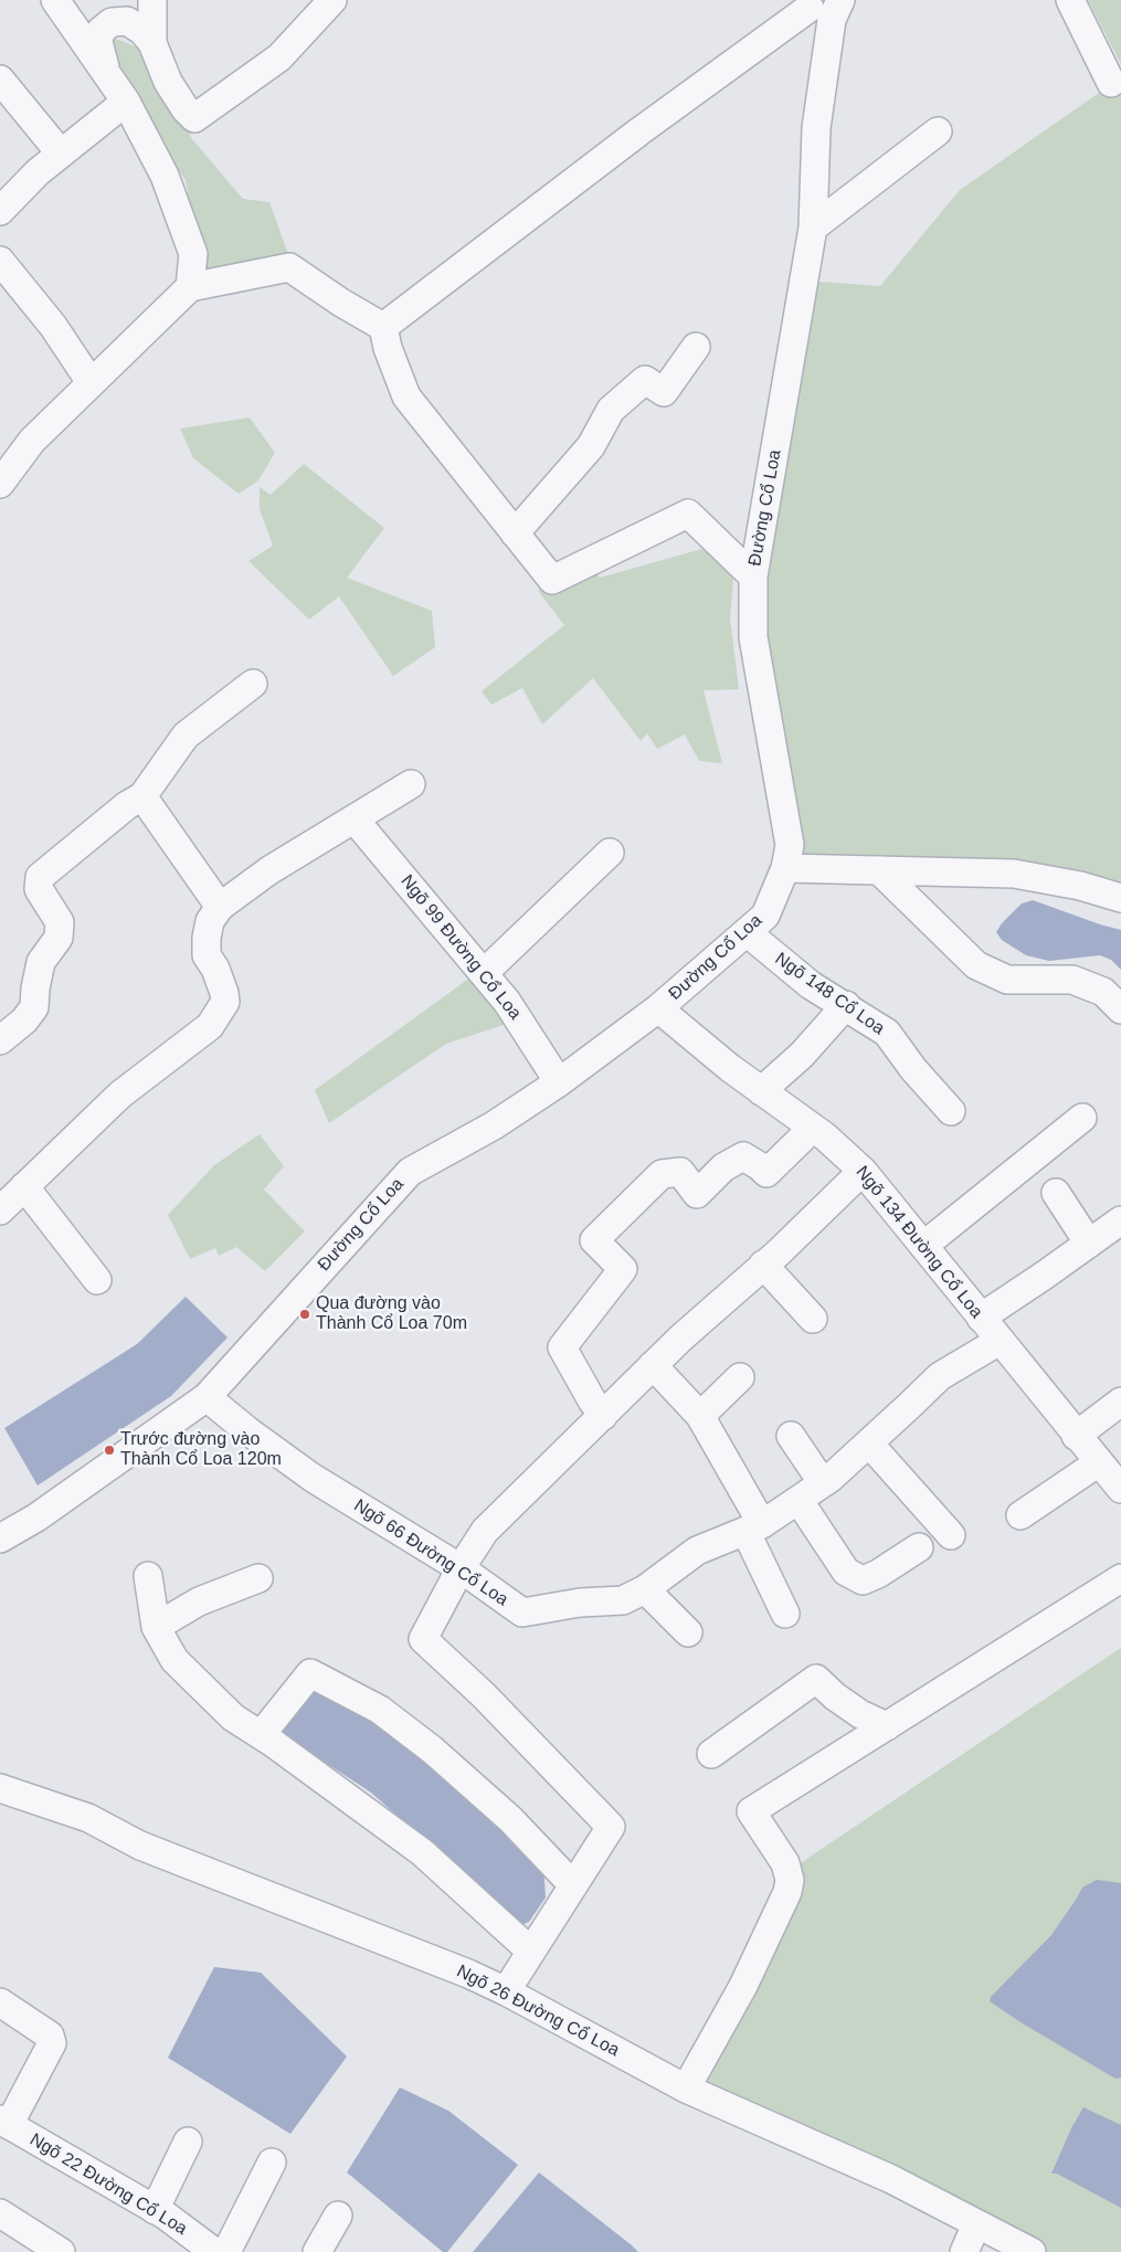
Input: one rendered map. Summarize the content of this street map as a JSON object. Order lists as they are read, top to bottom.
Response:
{
  "streets": {
    "street": [
      "Đường Cổ Loa",
      "Ngõ 99 Đường Cổ Loa",
      "Ngõ 148 Cổ Loa",
      "Ngõ 134 Đường Cổ Loa",
      "Ngõ 66 Đường Cổ Loa",
      "Ngõ 26 Đường Cổ Loa",
      "Ngõ 22 Đường Cổ Loa"
    ]
  },
  "crossings": [
    ["Đường Cổ Loa", "Ngõ 99 Đường Cổ Loa"],
    ["Đường Cổ Loa", "Ngõ 148 Cổ Loa"],
    ["Đường Cổ Loa", "Ngõ 134 Đường Cổ Loa"],
    ["Đường Cổ Loa", "Ngõ 66 Đường Cổ Loa"],
    ["Ngõ 134 Đường Cổ Loa", "Ngõ 66 Đường Cổ Loa"]
  ],
  "places": ["Qua đường vào Thành Cổ Loa 70m", "Trước đường vào Thành Cổ Loa 120m"]
}
